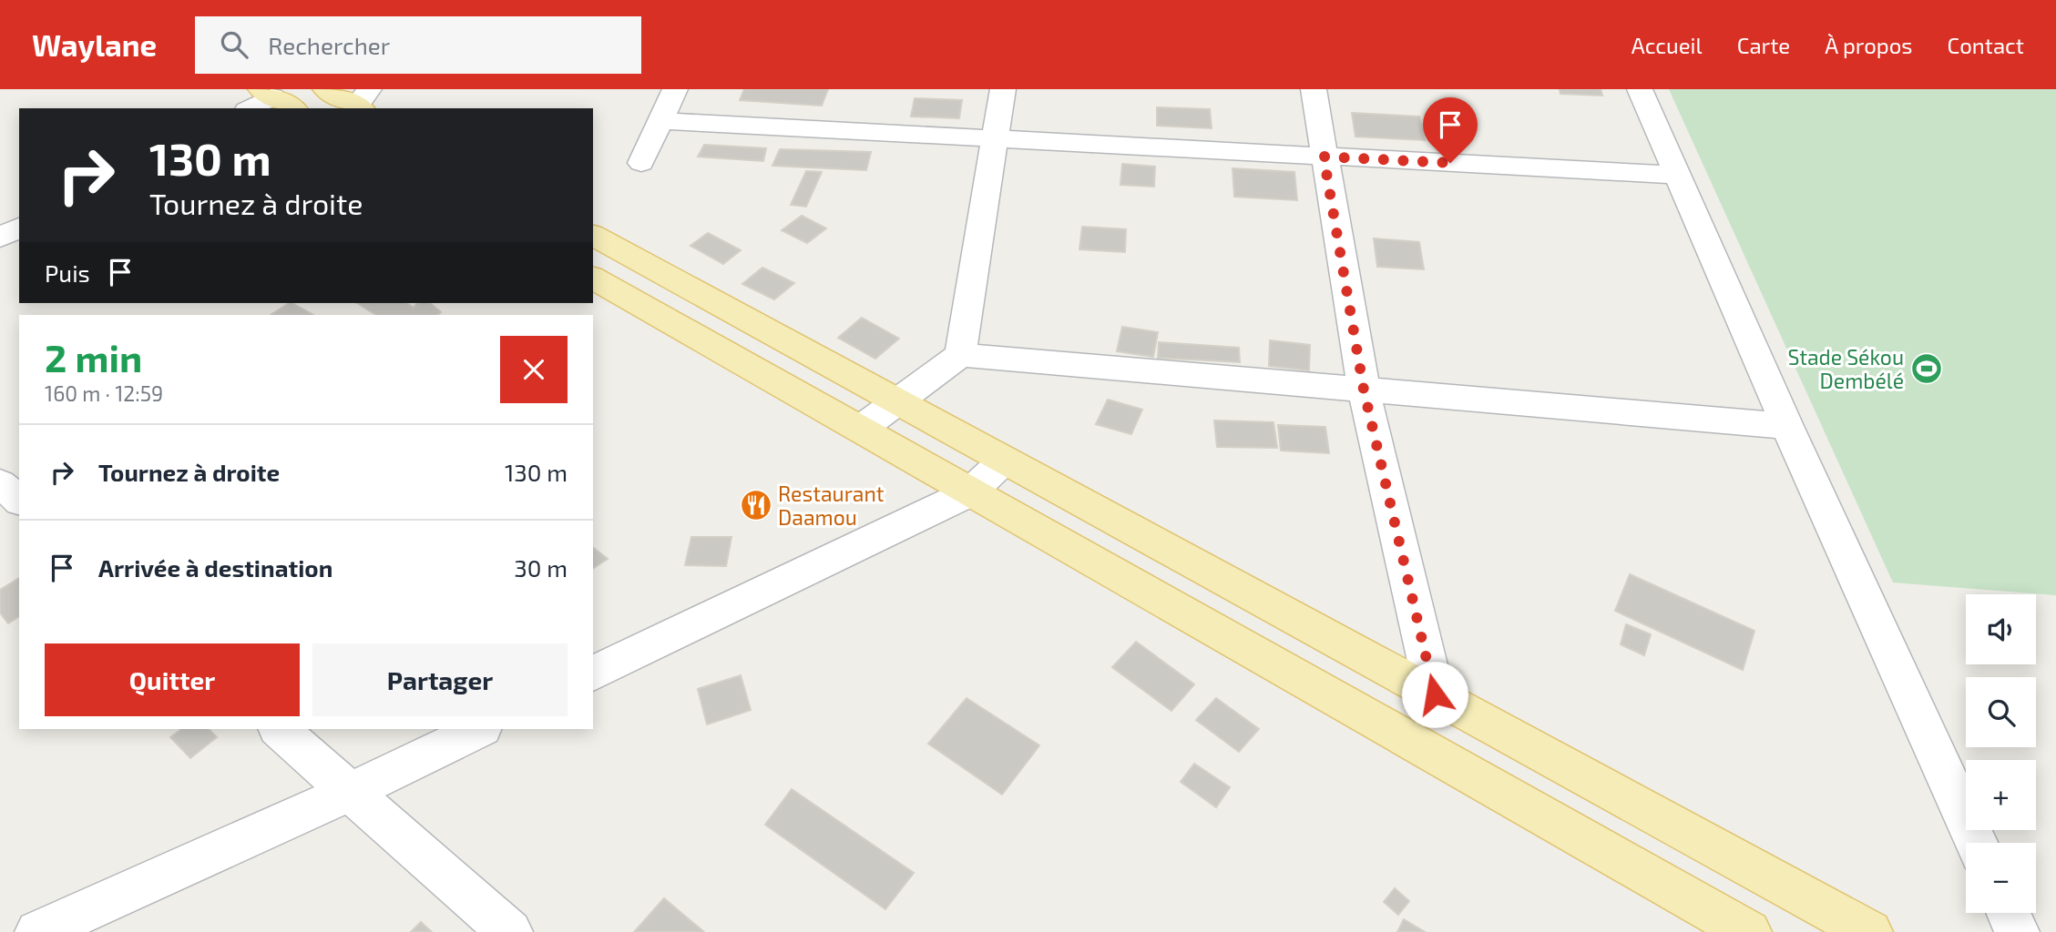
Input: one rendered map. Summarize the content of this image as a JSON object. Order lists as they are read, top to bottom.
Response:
{
  "places": {
    "sports": ["Stade Sékou Dembélé"],
    "restaurant": ["Restaurant Daamou"]
  },
  "page": {
    "header": "Waylane",
    "search": "Rechercher",
    "nav": [
      "Accueil",
      "Carte",
      "À propos",
      "Contact"
    ],
    "turn": ["130 m", "Tournez à droite"],
    "then": "Puis",
    "heading": ["2 min", "160 m · 12:59"],
    "list": [
      {
        "name": "Tournez à droite",
        "value": "130 m"
      },
      {
        "name": "Arrivée à destination",
        "value": "30 m"
      }
    ],
    "map_buttons": ["+", "−"],
    "buttons": ["Quitter", "Partager"]
  }
}
